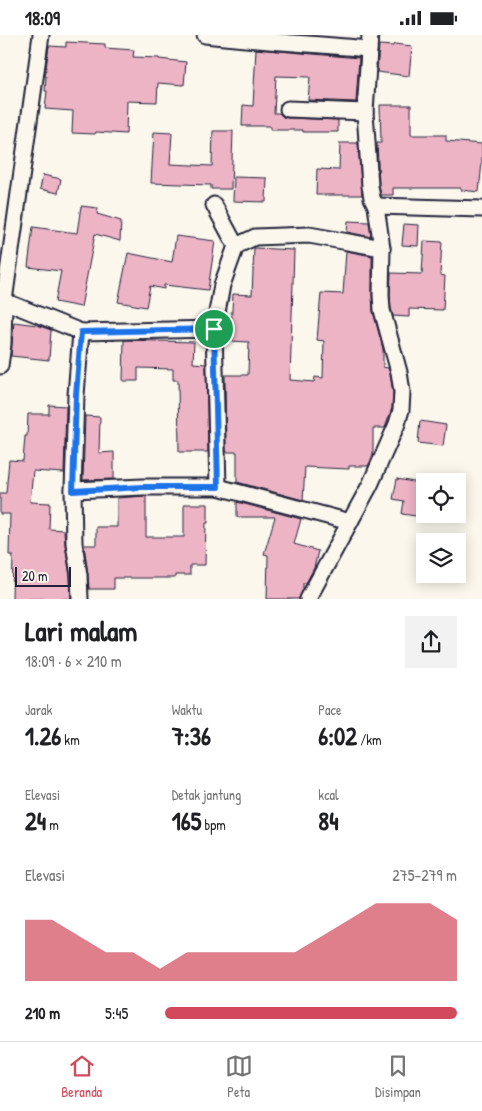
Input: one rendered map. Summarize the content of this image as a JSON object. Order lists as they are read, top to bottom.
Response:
{
  "scale_bar": "20 m",
  "page": {
    "status": "18:09",
    "scale": "20 m",
    "heading": ["Lari malam", "18:09 · 6 × 210 m"],
    "stats": [
      ["Jarak", "1.26 km"],
      ["Waktu", "7:36"],
      ["Pace", "6:02 /km"],
      ["Elevasi", "24 m"],
      ["Detak jantung", "165 bpm"],
      ["kcal", "84"]
    ],
    "chart": ["Elevasi", "275–279 m"],
    "list": [
      {
        "name": "210 m",
        "note": "5:45"
      }
    ],
    "tabs": ["Beranda", "Peta", "Disimpan"]
  }
}
